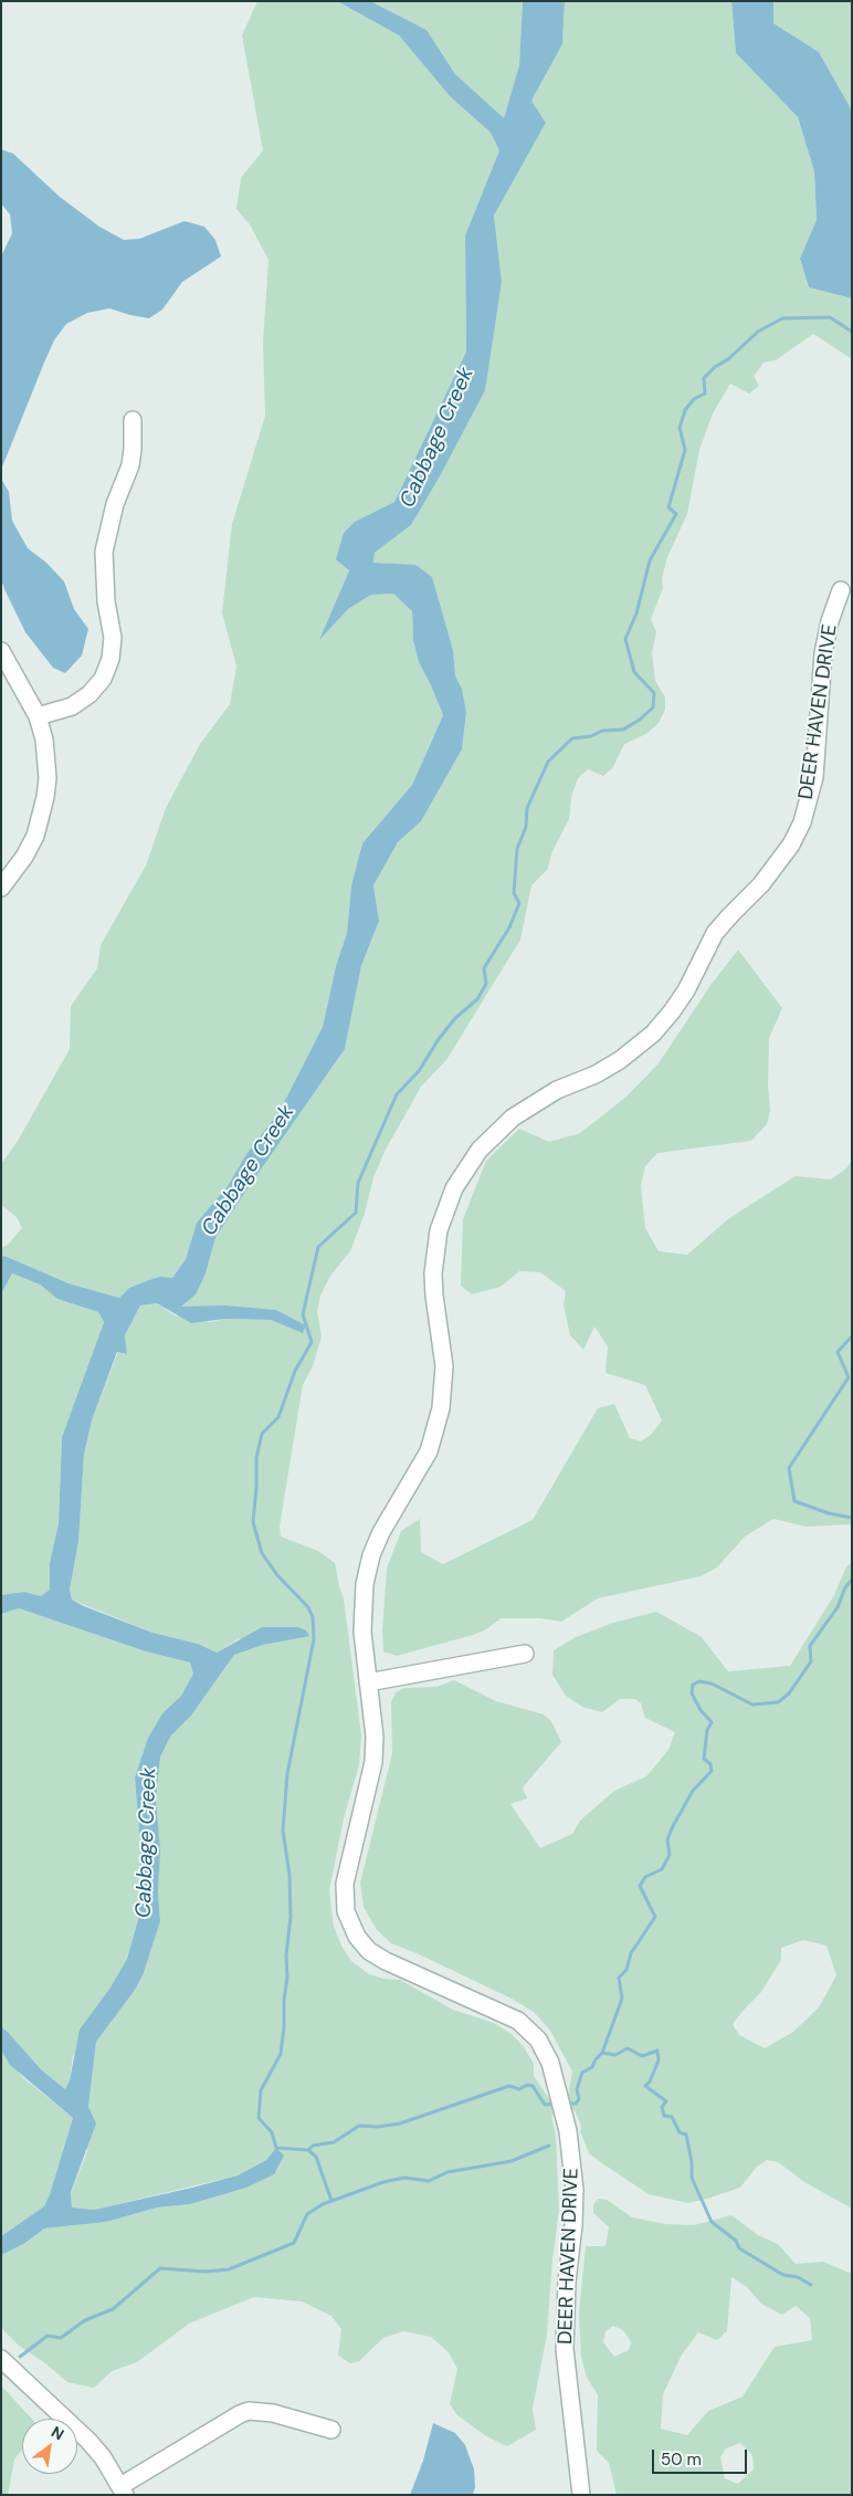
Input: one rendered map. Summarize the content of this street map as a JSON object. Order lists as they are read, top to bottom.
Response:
{
  "streets": {
    "street": ["DEER HAVEN DRIVE"]
  },
  "water": ["Cabbage Creek"],
  "scale_bar": "50 m",
  "north": "top right"
}
